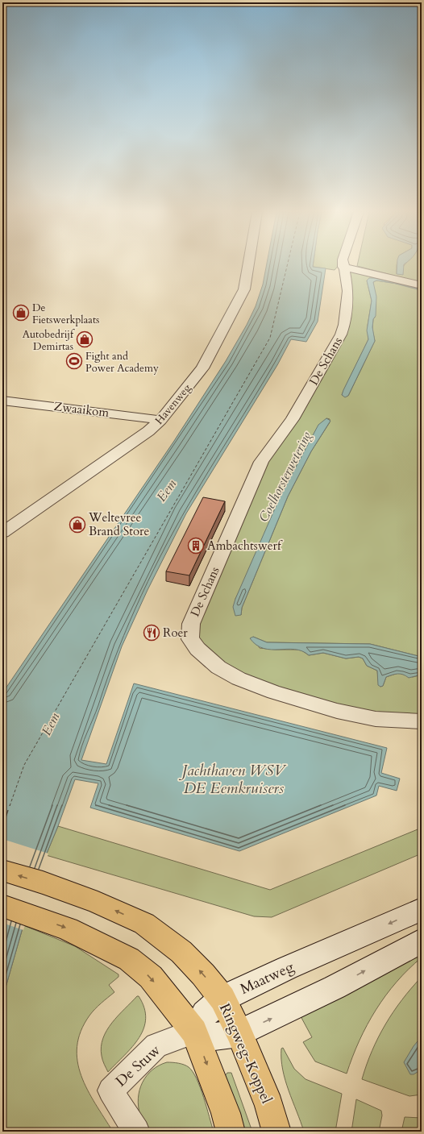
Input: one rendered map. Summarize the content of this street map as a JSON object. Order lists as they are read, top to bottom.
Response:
{
  "streets": {
    "main road": ["Maatweg", "Ringweg-Koppel"],
    "street": [
      "De Schans",
      "Havenweg",
      "Zwaaikom",
      "De Stuw"
    ]
  },
  "crossings": [
    ["Havenweg", "Zwaaikom"],
    ["Maatweg", "Ringweg-Koppel"],
    ["Maatweg", "De Stuw"]
  ],
  "water": ["Coelhorsterwetering", "Eem", "Jachthaven WSV DE Eemkruisers"],
  "places": {
    "shop": ["De Fietswerkplaats", "Autobedrijf Demirtas", "Weltevree Brand Store"],
    "sports": ["Fight and Power Academy"],
    "building": ["Ambachtswerf"],
    "restaurant": ["Roer"]
  }
}
